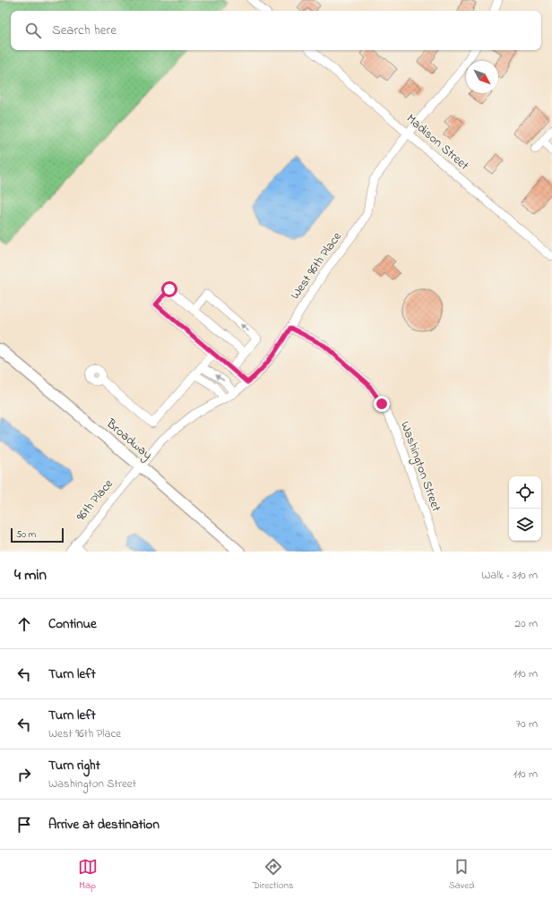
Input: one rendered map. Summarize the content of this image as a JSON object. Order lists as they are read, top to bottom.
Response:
{
  "streets": {
    "main road": ["Broadway"],
    "street": [
      "Madison Street",
      "West 96th Place",
      "Washington Street",
      "96th Place"
    ]
  },
  "crossings": [
    ["Madison Street", "West 96th Place"],
    ["West 96th Place", "Broadway"],
    ["West 96th Place", "Washington Street"],
    ["West 96th Place", "96th Place"],
    ["Broadway", "96th Place"]
  ],
  "scale_bar": "50 m",
  "north": "bottom right",
  "page": {
    "search": "Search here",
    "scale": "50 m",
    "heading": ["4 min", "Walk · 310 m"],
    "list": [
      ["Continue", "20 m"],
      ["Turn left", "110 m"],
      ["Turn left", "West 96th Place", "70 m"],
      ["Turn right", "Washington Street", "110 m"],
      "Arrive at destination"
    ],
    "nav": ["Map", "Directions", "Saved"]
  }
}
